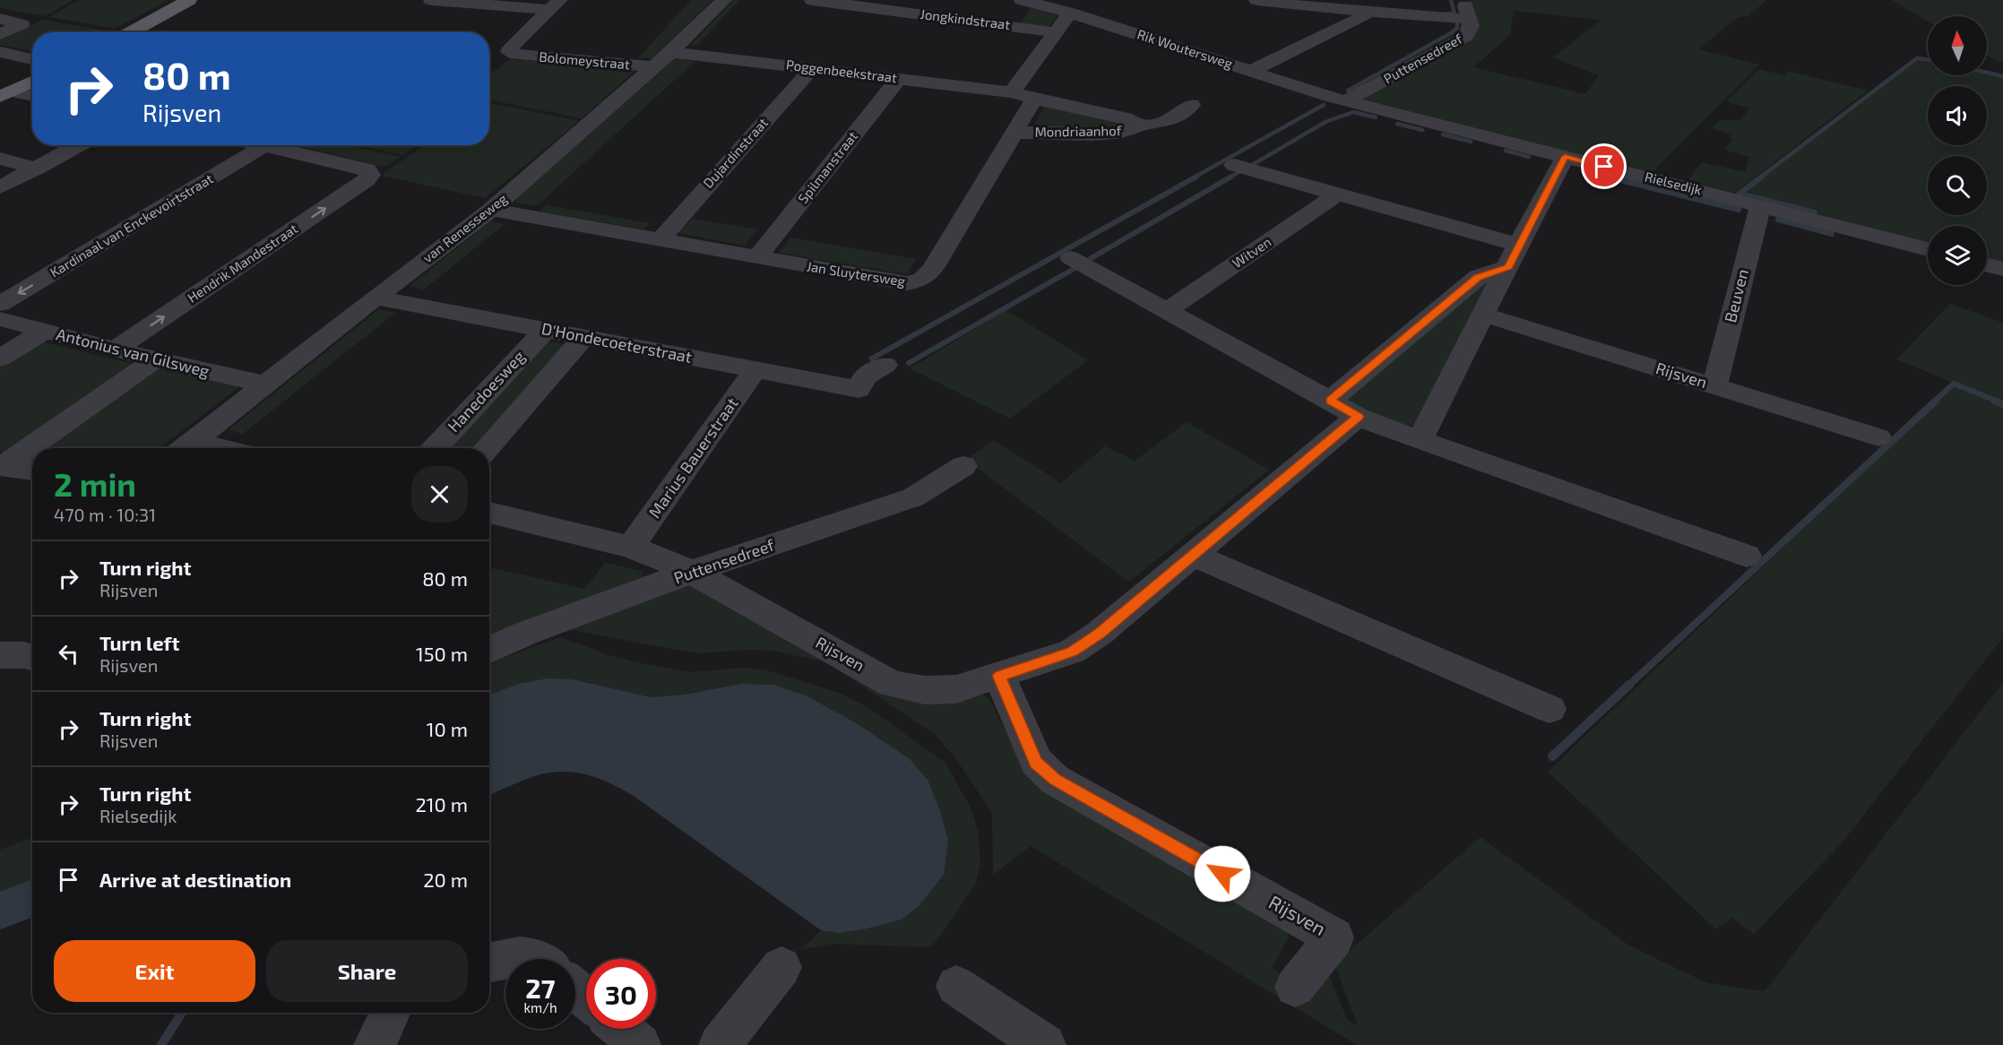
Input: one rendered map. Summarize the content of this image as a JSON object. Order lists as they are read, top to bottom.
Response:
{
  "streets": {
    "street": [
      "Jongkindstraat",
      "Rik Woutersweg",
      "Puttensedreef",
      "Bolomeystraat",
      "Poggenbeekstraat",
      "Mondriaanhof",
      "Dujardinstraat",
      "Spilmanstraat",
      "Rielsedijk",
      "Kardinaal van Enckevoirtstraat",
      "van Renesseweg",
      "Witven",
      "Hendrik Mandestraat",
      "Jan Sluytersweg",
      "Beuven",
      "D'Hondecoeterstraat",
      "Antonius van Gilsweg",
      "Rijsven",
      "Hanedoesweg",
      "Marius Bauerstraat"
    ]
  },
  "crossings": [
    ["Rik Woutersweg", "Puttensedreef"],
    ["Rik Woutersweg", "Rielsedijk"],
    ["Puttensedreef", "Rielsedijk"],
    ["Puttensedreef", "Rijsven"],
    ["Bolomeystraat", "van Renesseweg"],
    ["Poggenbeekstraat", "Dujardinstraat"],
    ["Poggenbeekstraat", "Spilmanstraat"],
    ["Poggenbeekstraat", "van Renesseweg"],
    ["Mondriaanhof", "Jan Sluytersweg"],
    ["Dujardinstraat", "Jan Sluytersweg"],
    ["Spilmanstraat", "Jan Sluytersweg"],
    ["Rielsedijk", "Beuven"],
    ["Kardinaal van Enckevoirtstraat", "Hendrik Mandestraat"],
    ["van Renesseweg", "Jan Sluytersweg"],
    ["van Renesseweg", "D'Hondecoeterstraat"],
    ["van Renesseweg", "Antonius van Gilsweg"],
    ["Hendrik Mandestraat", "Antonius van Gilsweg"],
    ["Beuven", "Rijsven"],
    ["D'Hondecoeterstraat", "Hanedoesweg"],
    ["D'Hondecoeterstraat", "Marius Bauerstraat"],
    ["Rijsven", "Marius Bauerstraat"]
  ],
  "north": "top",
  "page": {
    "turn": ["80 m", "Rijsven"],
    "heading": ["2 min", "470 m · 10:31"],
    "list": [
      {
        "name": "Turn right",
        "note": "Rijsven",
        "value": "80 m"
      },
      {
        "name": "Turn left",
        "note": "Rijsven",
        "value": "150 m"
      },
      {
        "name": "Turn right",
        "note": "Rijsven",
        "value": "10 m"
      },
      {
        "name": "Turn right",
        "note": "Rielsedijk",
        "value": "210 m"
      },
      {
        "name": "Arrive at destination",
        "value": "20 m"
      }
    ],
    "buttons": ["Exit", "Share"],
    "speed": "27 km/h",
    "limit": "30"
  }
}
